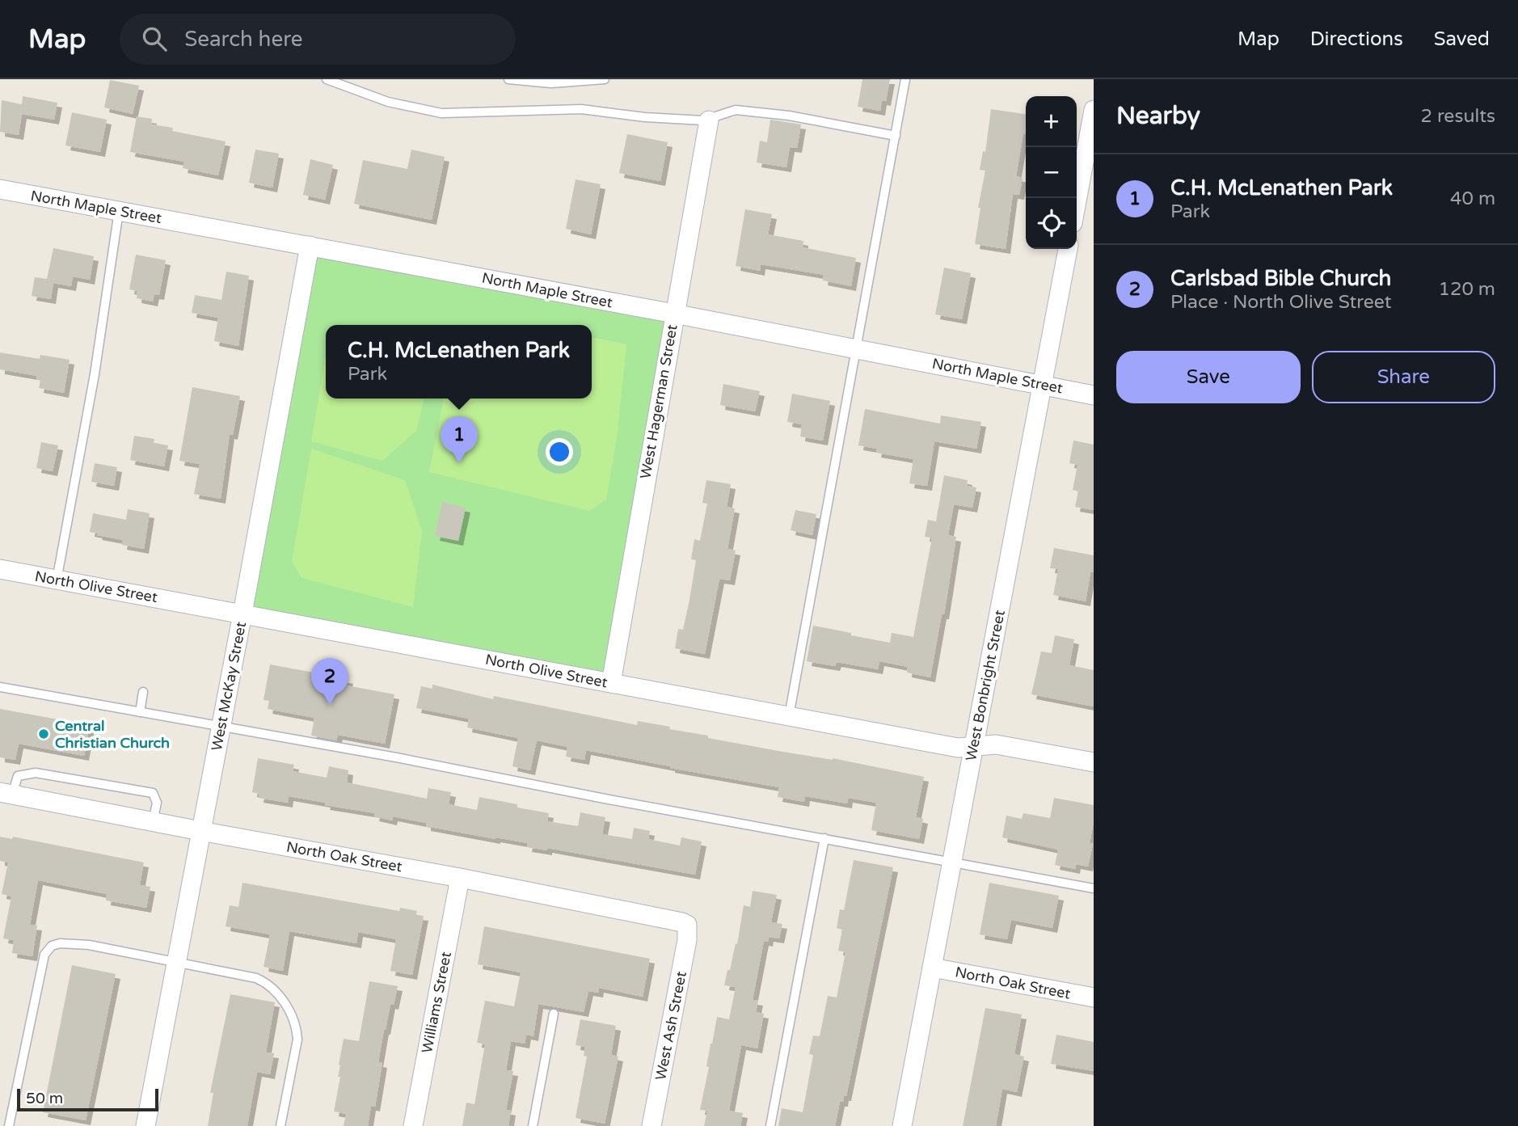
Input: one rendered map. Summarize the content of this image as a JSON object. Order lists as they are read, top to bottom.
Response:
{
  "streets": {
    "street": [
      "North Maple Street",
      "West Hagerman Street",
      "North Olive Street",
      "West Bonbright Street",
      "West McKay Street",
      "North Oak Street",
      "Williams Street",
      "West Ash Street"
    ]
  },
  "crossings": [
    ["North Maple Street", "West Hagerman Street"],
    ["North Maple Street", "West Bonbright Street"],
    ["North Maple Street", "West McKay Street"],
    ["West Hagerman Street", "North Olive Street"],
    ["North Olive Street", "West Bonbright Street"],
    ["North Olive Street", "West McKay Street"],
    ["West Bonbright Street", "North Oak Street"],
    ["West McKay Street", "North Oak Street"],
    ["North Oak Street", "Williams Street"],
    ["North Oak Street", "West Ash Street"]
  ],
  "places": ["Central Christian Church"],
  "scale_bar": "50 m",
  "page": {
    "header": "Map",
    "search": "Search here",
    "nav": ["Map", "Directions", "Saved"],
    "heading": ["Nearby", "2 results"],
    "map_buttons": ["+", "−"],
    "list": [
      {
        "mark": "1",
        "name": "C.H. McLenathen Park",
        "note": "Park",
        "value": "40 m"
      },
      {
        "mark": "2",
        "name": "Carlsbad Bible Church",
        "note": "Place · North Olive Street",
        "value": "120 m"
      }
    ],
    "popup": ["C.H. McLenathen Park", "Park"],
    "buttons": ["Save", "Share"],
    "pins": ["1", "2"],
    "scale": "50 m"
  }
}
